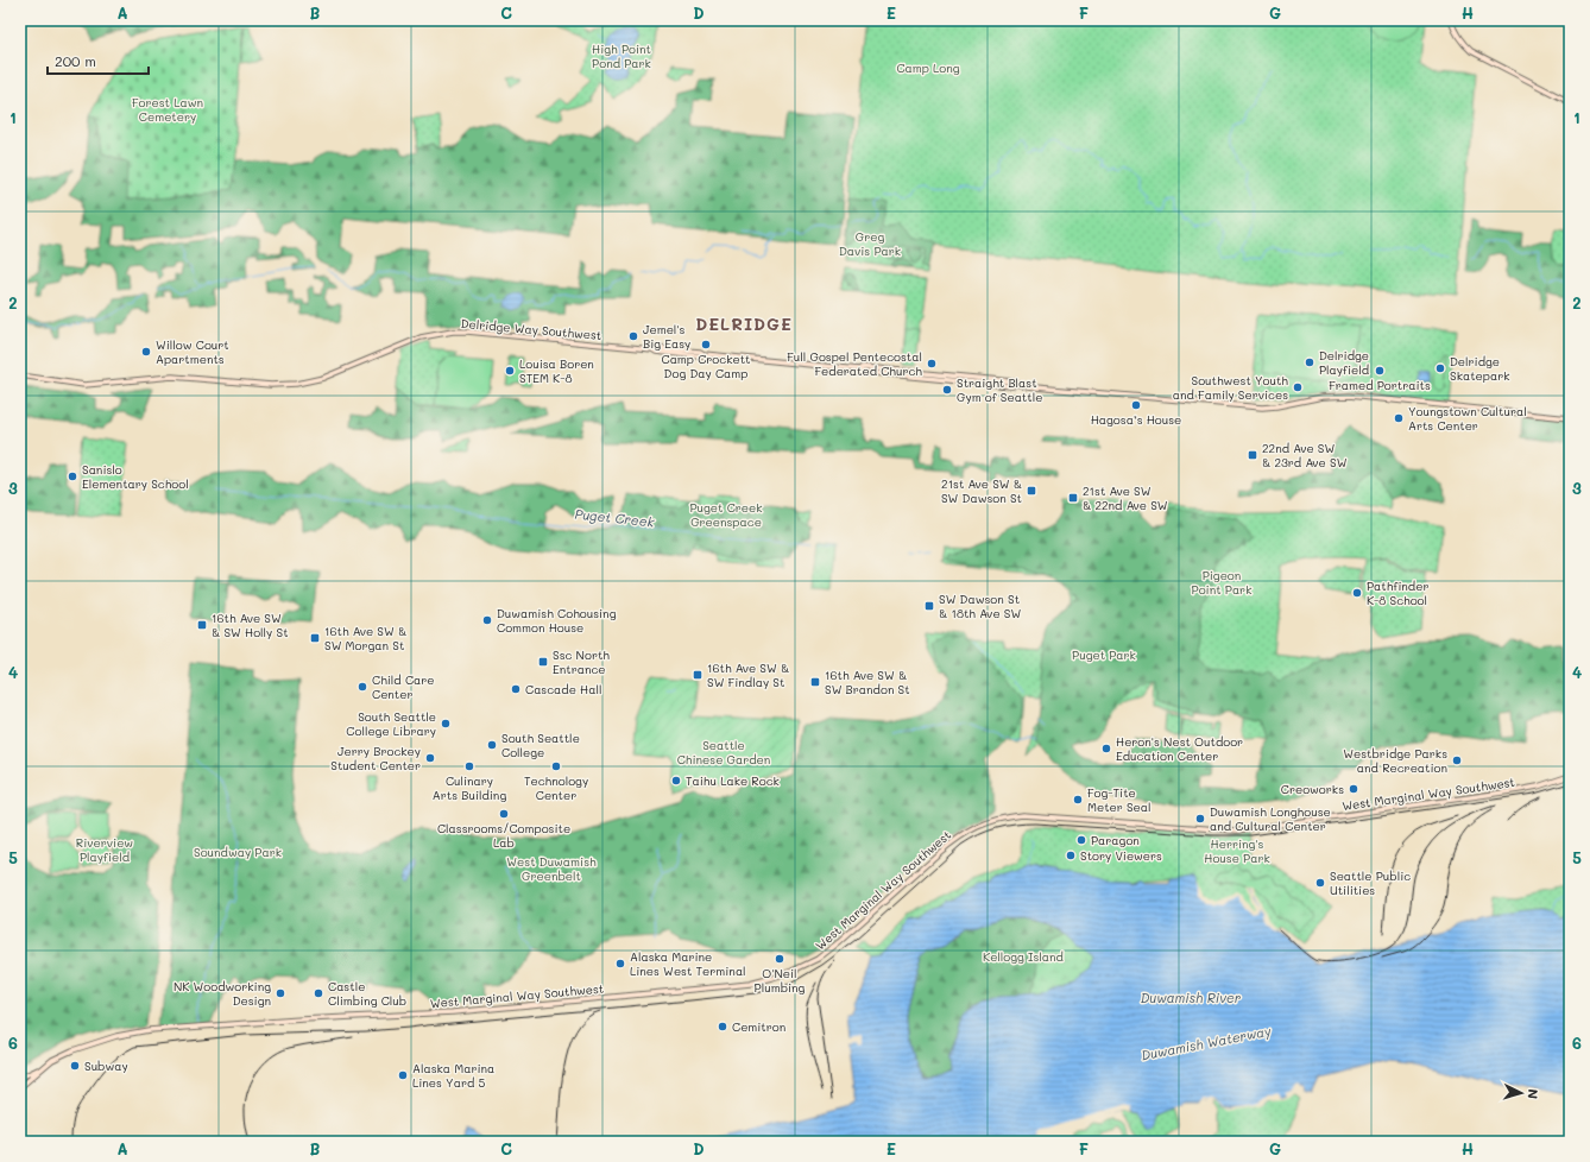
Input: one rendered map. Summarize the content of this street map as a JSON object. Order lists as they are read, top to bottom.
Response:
{
  "streets": {
    "main road": ["Delridge Way Southwest", "West Marginal Way Southwest"]
  },
  "districts": ["DELRIDGE"],
  "water": ["Puget Creek", "Duwamish River", "Duwamish Waterway"],
  "parks": [
    "High Point Pond Park",
    "Camp Long",
    "Forest Lawn Cemetery",
    "Greg Davis Park",
    "Puget Creek Greenspace",
    "Pigeon Point Park",
    "Puget Park",
    "Seattle Chinese Garden",
    "Riverview Playfield",
    "Herring's House Park",
    "Soundway Park",
    "West Duwamish Greenbelt",
    "Kellogg Island"
  ],
  "places": {
    "other": [
      "Jemel's Big Easy",
      "Camp Crockett Dog Day Camp",
      "Willow Court Apartments",
      "Delridge Playfield",
      "Full Gospel Pentecostal Federated Church",
      "Delridge Skatepark",
      "Louisa Boren STEM K-8",
      "Framed Portraits",
      "Southwest Youth and Family Services",
      "Straight Blast Gym of Seattle",
      "Hagosa’s House",
      "Youngstown Cultural Arts Center",
      "Sanislo Elementary School",
      "Pathfinder K-8 School",
      "Duwamish Cohousing Common House",
      "Child Care Center",
      "Cascade Hall",
      "South Seattle College Library",
      "South Seattle College",
      "Heron's Nest Outdoor Education Center",
      "Jerry Brockey Student Center",
      "Westbridge Parks and Recreation",
      "Culinary Arts Building",
      "Technology Center",
      "Taihu Lake Rock",
      "Creoworks",
      "Fog-Tite Meter Seal",
      "Classrooms/Composite Lab",
      "Duwamish Longhouse and Cultural Center",
      "Paragon",
      "Story Viewers",
      "Seattle Public Utilities",
      "O'Neil Plumbing",
      "Alaska Marine Lines West Terminal",
      "NK Woodworking Design",
      "Castle Climbing Club",
      "Cemitron",
      "Subway",
      "Alaska Marina Lines Yard 5"
    ],
    "transit": [
      "22nd Ave SW & 23rd Ave SW",
      "21st Ave SW & SW Dawson St",
      "21st Ave SW & 22nd Ave SW",
      "SW Dawson St & 18th Ave SW",
      "16th Ave SW & SW Holly St",
      "16th Ave SW & SW Morgan St",
      "Ssc North Entrance",
      "16th Ave SW & SW Findlay St",
      "16th Ave SW & SW Brandon St"
    ]
  },
  "scale_bar": "200 m",
  "north": "right",
  "grid": {
    "columns": [
      "A",
      "B",
      "C",
      "D",
      "E",
      "F",
      "G",
      "H"
    ],
    "rows": [
      "1",
      "2",
      "3",
      "4",
      "5",
      "6"
    ]
  }
}
